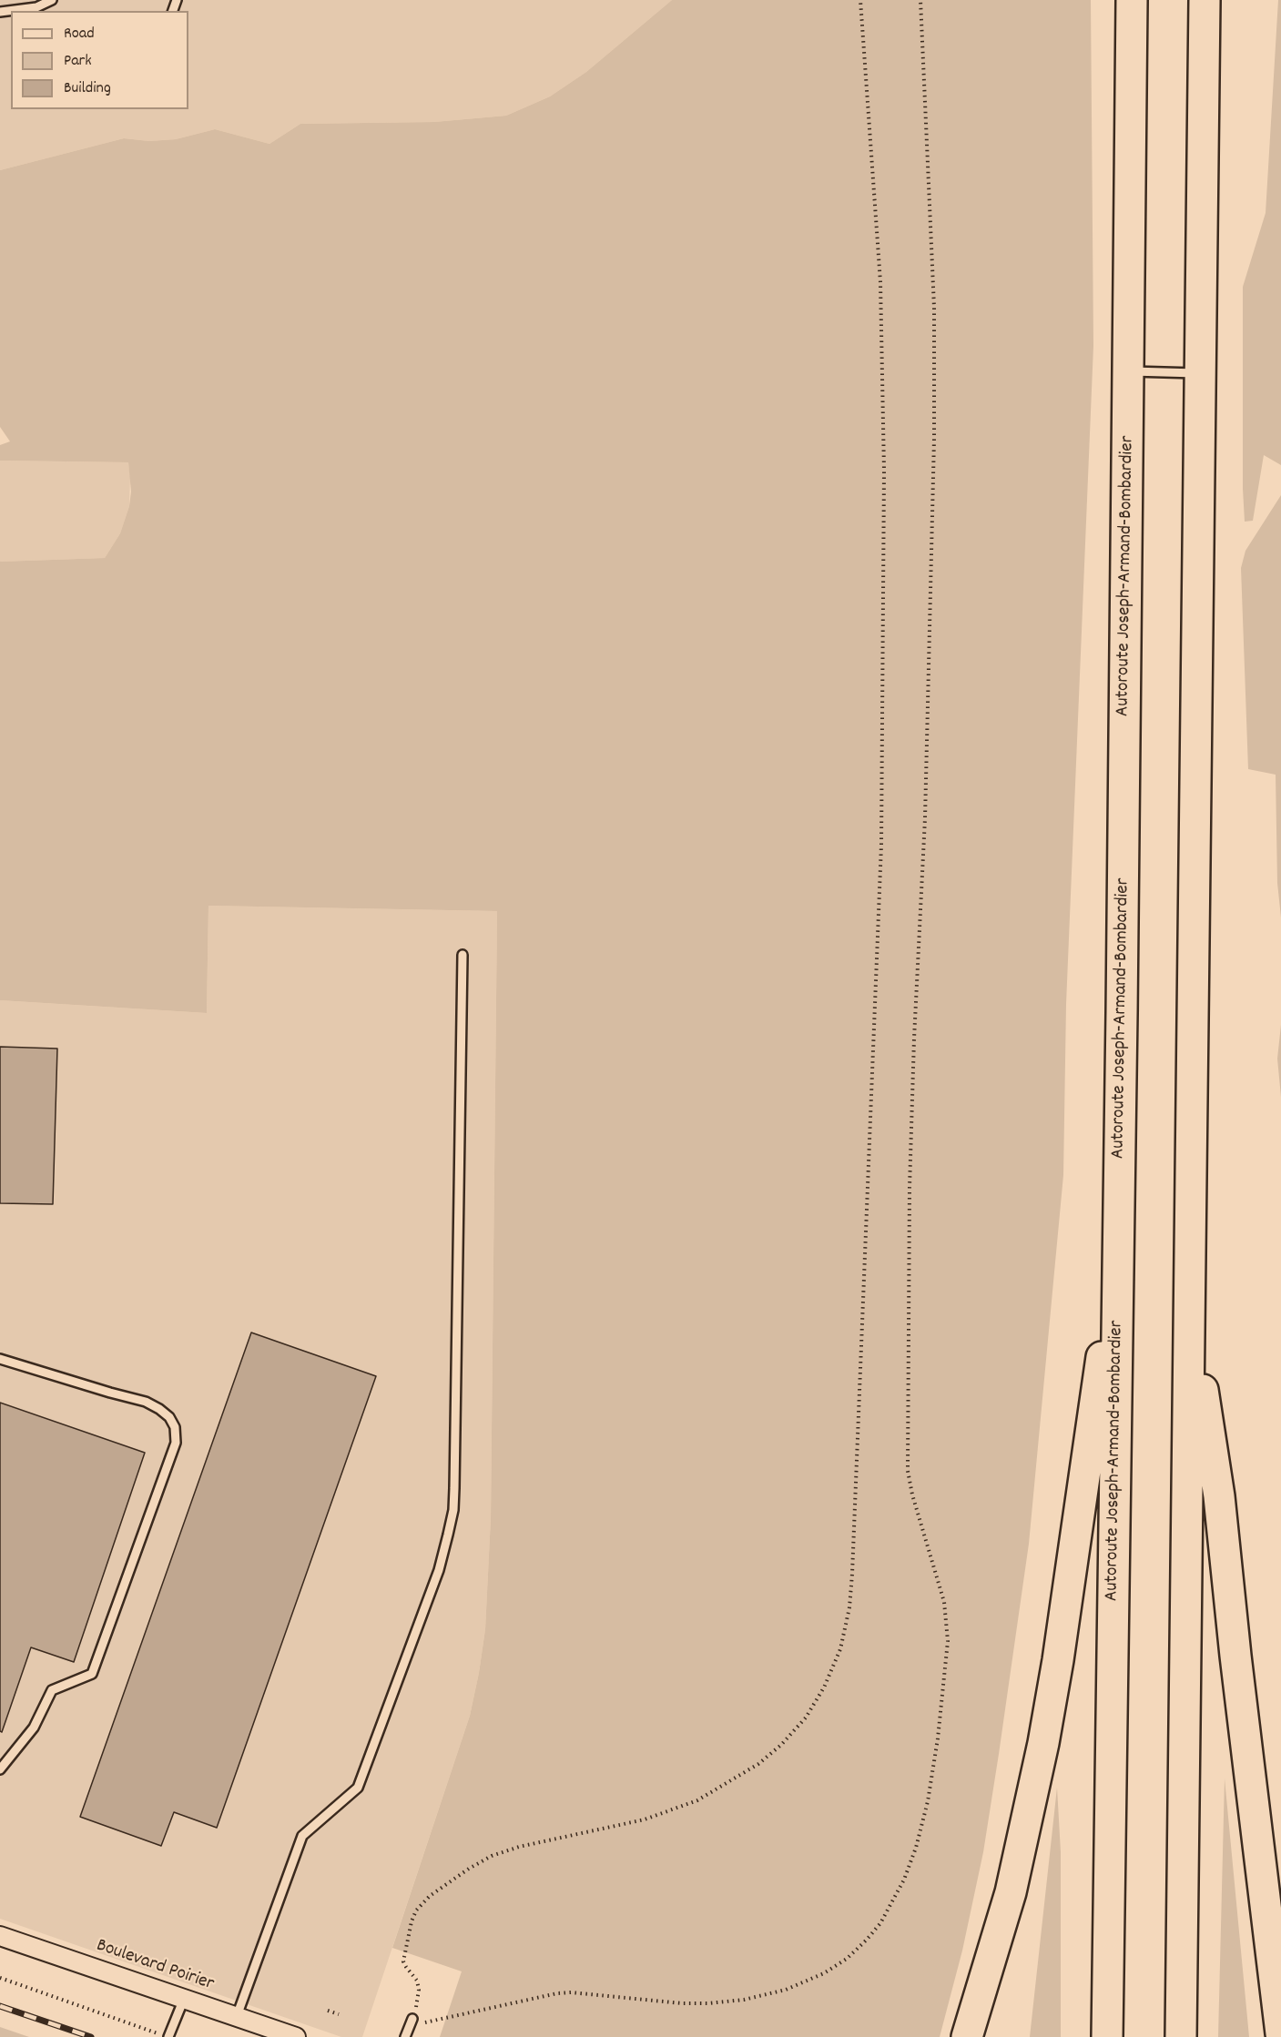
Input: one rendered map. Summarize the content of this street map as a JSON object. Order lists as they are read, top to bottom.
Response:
{
  "streets": {
    "highway": ["Autoroute Joseph-Armand-Bombardier"],
    "street": ["Boulevard Poirier"]
  },
  "legend": ["Road", "Park", "Building"]
}
